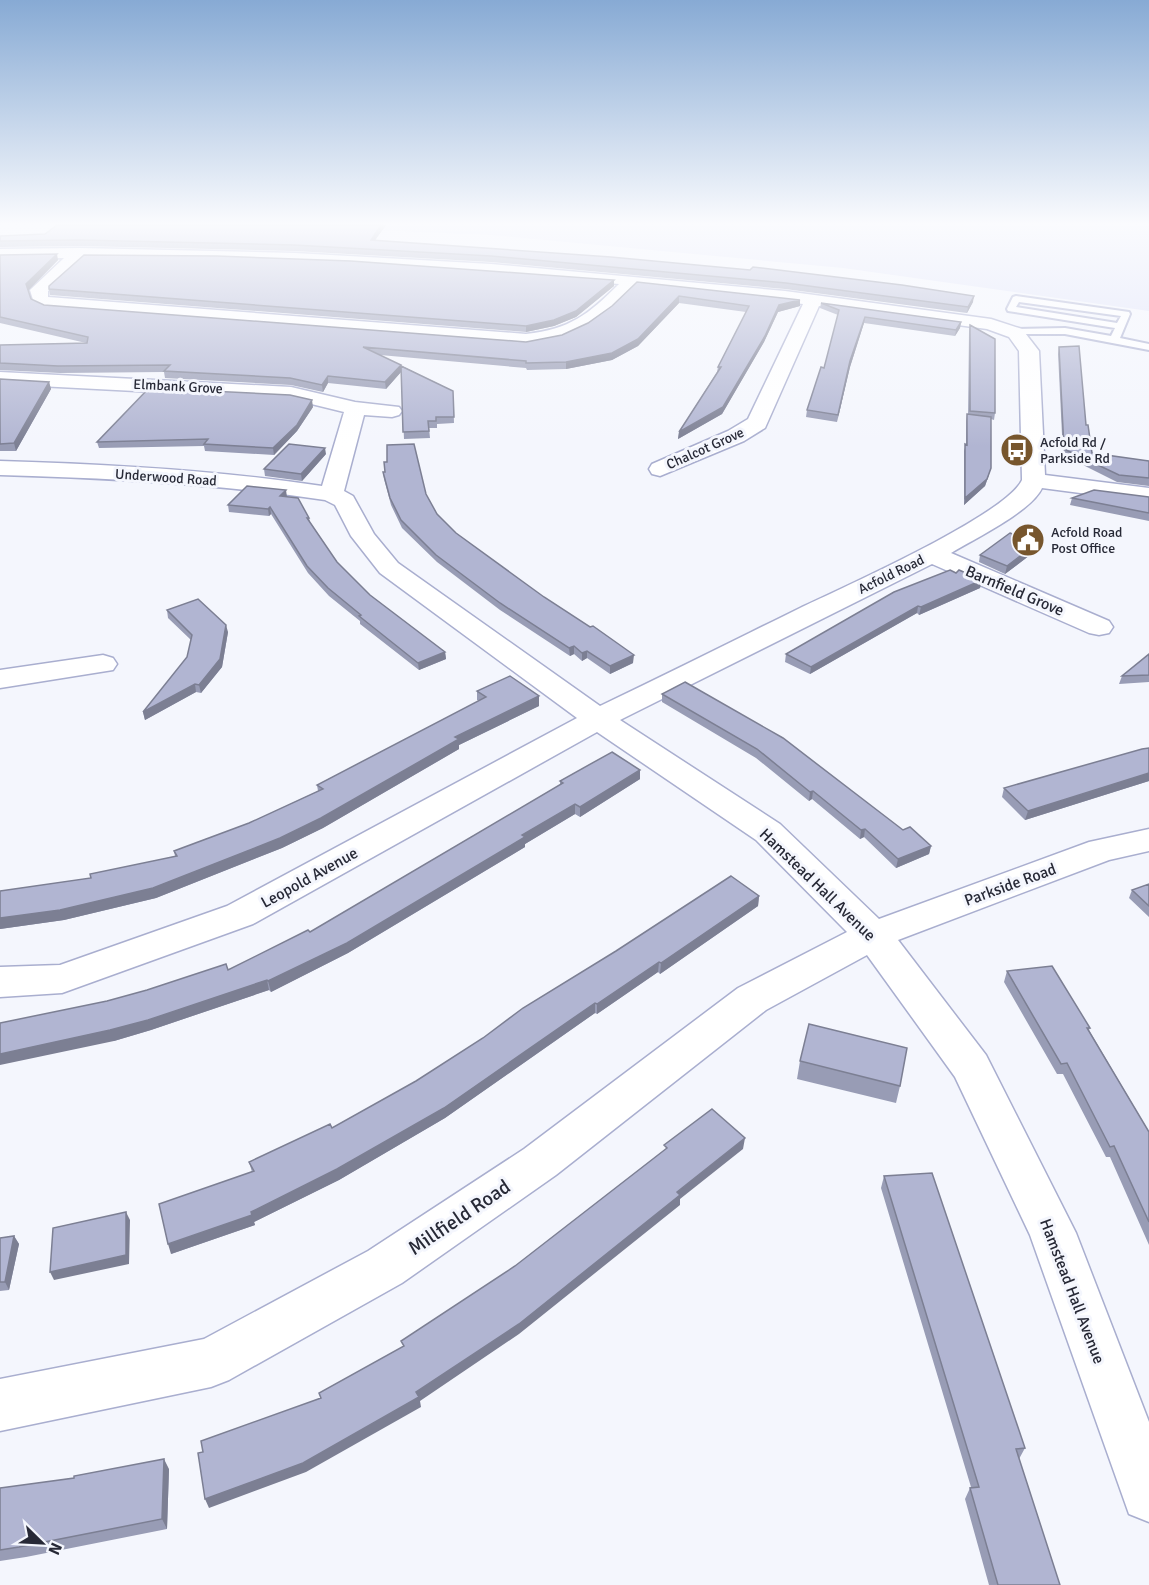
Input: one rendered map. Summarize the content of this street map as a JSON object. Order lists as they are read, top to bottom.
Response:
{
  "streets": {
    "street": [
      "Elmbank Grove",
      "Chalcot Grove",
      "Underwood Road",
      "Acfold Road",
      "Barnfield Grove",
      "Leopold Avenue",
      "Hamstead Hall Avenue",
      "Parkside Road",
      "Millfield Road"
    ]
  },
  "crossings": [
    ["Underwood Road", "Hamstead Hall Avenue"],
    ["Acfold Road", "Barnfield Grove"],
    ["Acfold Road", "Leopold Avenue"],
    ["Acfold Road", "Hamstead Hall Avenue"],
    ["Leopold Avenue", "Hamstead Hall Avenue"],
    ["Hamstead Hall Avenue", "Parkside Road"],
    ["Hamstead Hall Avenue", "Millfield Road"],
    ["Parkside Road", "Millfield Road"]
  ],
  "places": {
    "bus stop": ["Acfold Rd / Parkside Rd"],
    "public building": ["Acfold Road Post Office"]
  },
  "north": "bottom right"
}
